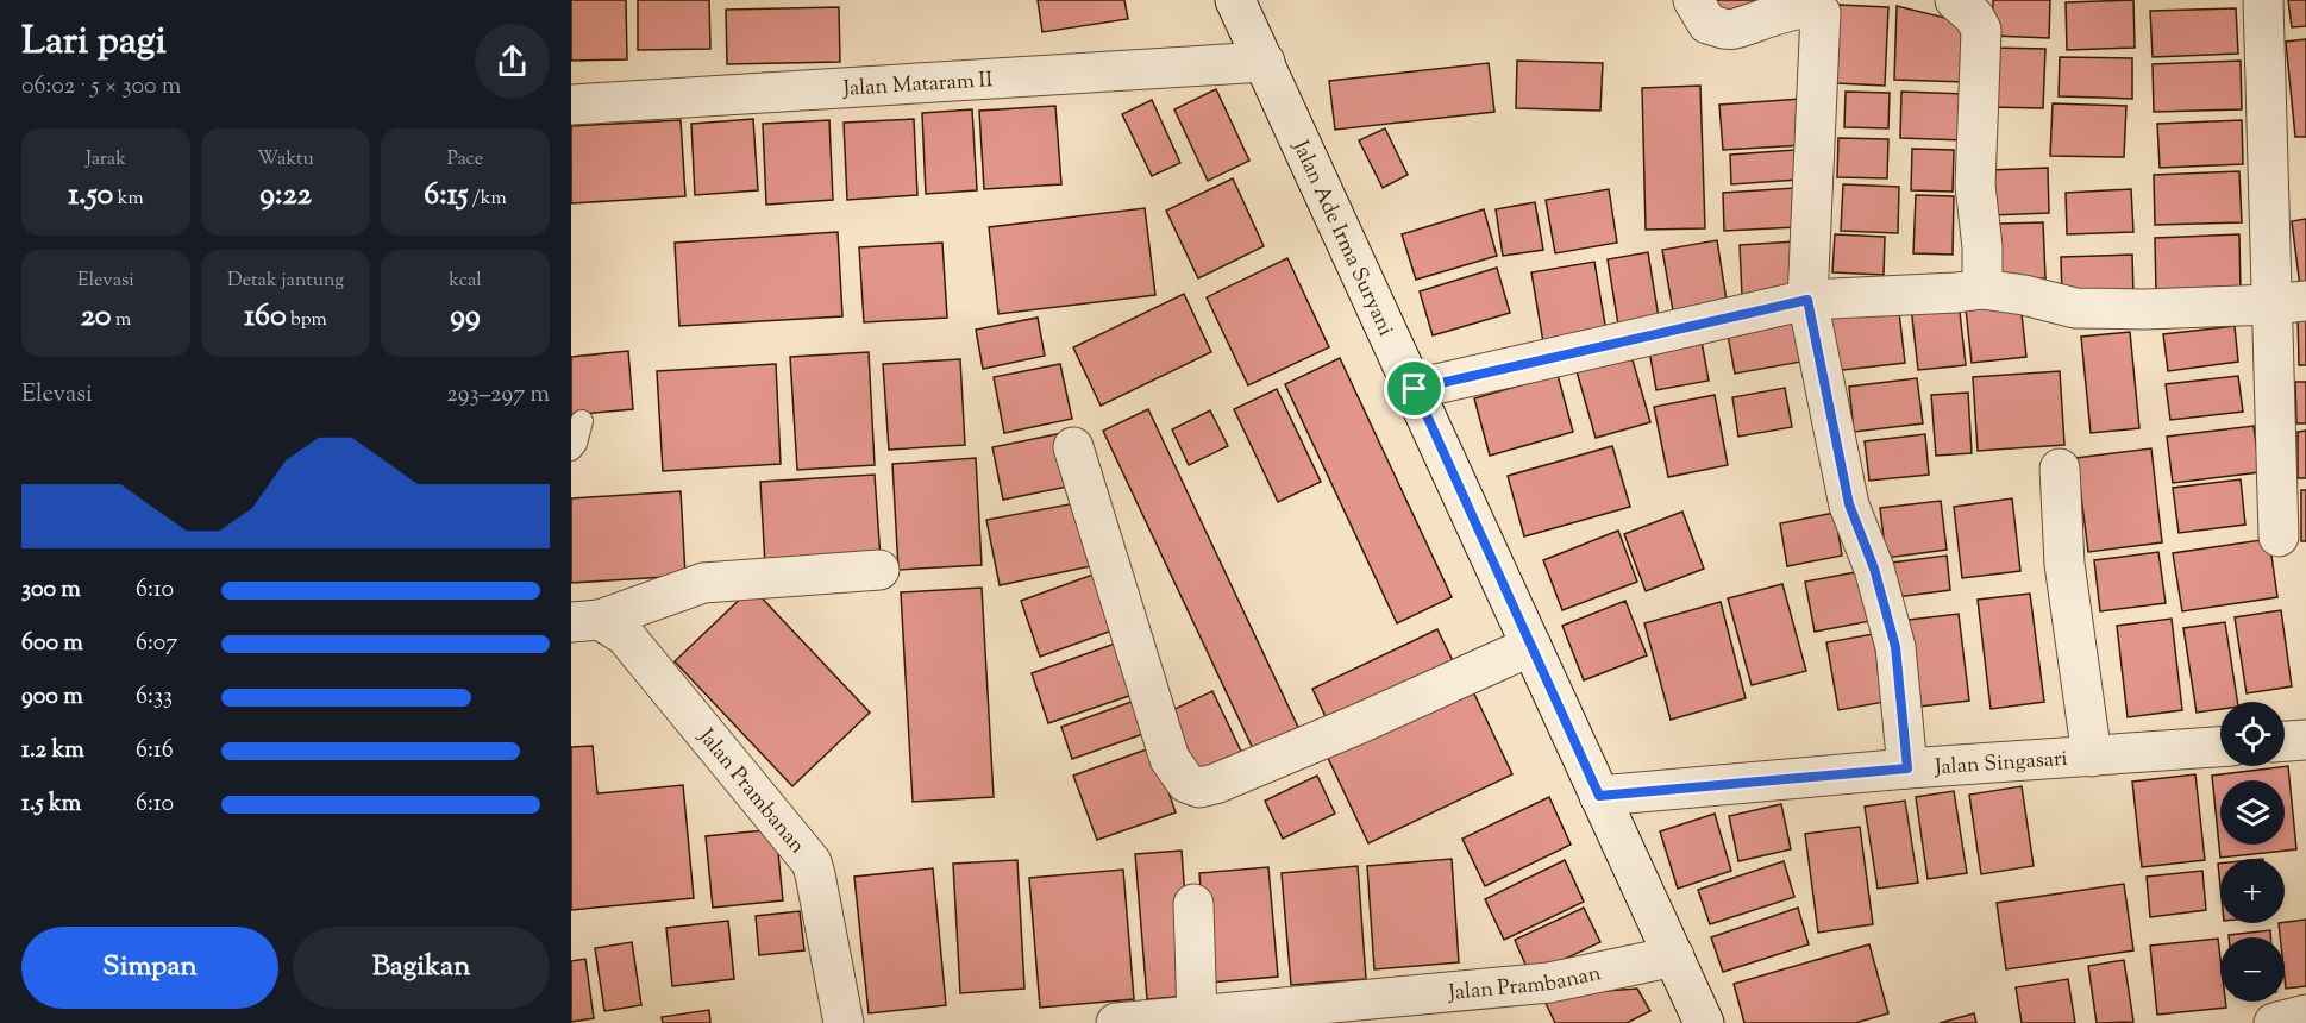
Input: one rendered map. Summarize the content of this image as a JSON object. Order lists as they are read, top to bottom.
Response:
{
  "streets": {
    "street": [
      "Jalan Mataram II",
      "Jalan Ade Irma Suryani",
      "Jalan Singasari",
      "Jalan Prambanan"
    ]
  },
  "crossings": [
    ["Jalan Mataram II", "Jalan Ade Irma Suryani"],
    ["Jalan Ade Irma Suryani", "Jalan Singasari"],
    ["Jalan Ade Irma Suryani", "Jalan Prambanan"]
  ],
  "page": {
    "heading": ["Lari pagi", "06:02 · 5 × 300 m"],
    "stats": [
      ["Jarak", "1.50 km"],
      ["Waktu", "9:22"],
      ["Pace", "6:15 /km"],
      ["Elevasi", "20 m"],
      ["Detak jantung", "160 bpm"],
      ["kcal", "99"]
    ],
    "chart": ["Elevasi", "293–297 m"],
    "list": [
      {
        "name": "300 m",
        "note": "6:10"
      },
      {
        "name": "600 m",
        "note": "6:07"
      },
      {
        "name": "900 m",
        "note": "6:33"
      },
      {
        "name": "1.2 km",
        "note": "6:16"
      },
      {
        "name": "1.5 km",
        "note": "6:10"
      }
    ],
    "map_buttons": ["+", "−"],
    "buttons": ["Simpan", "Bagikan"]
  }
}
